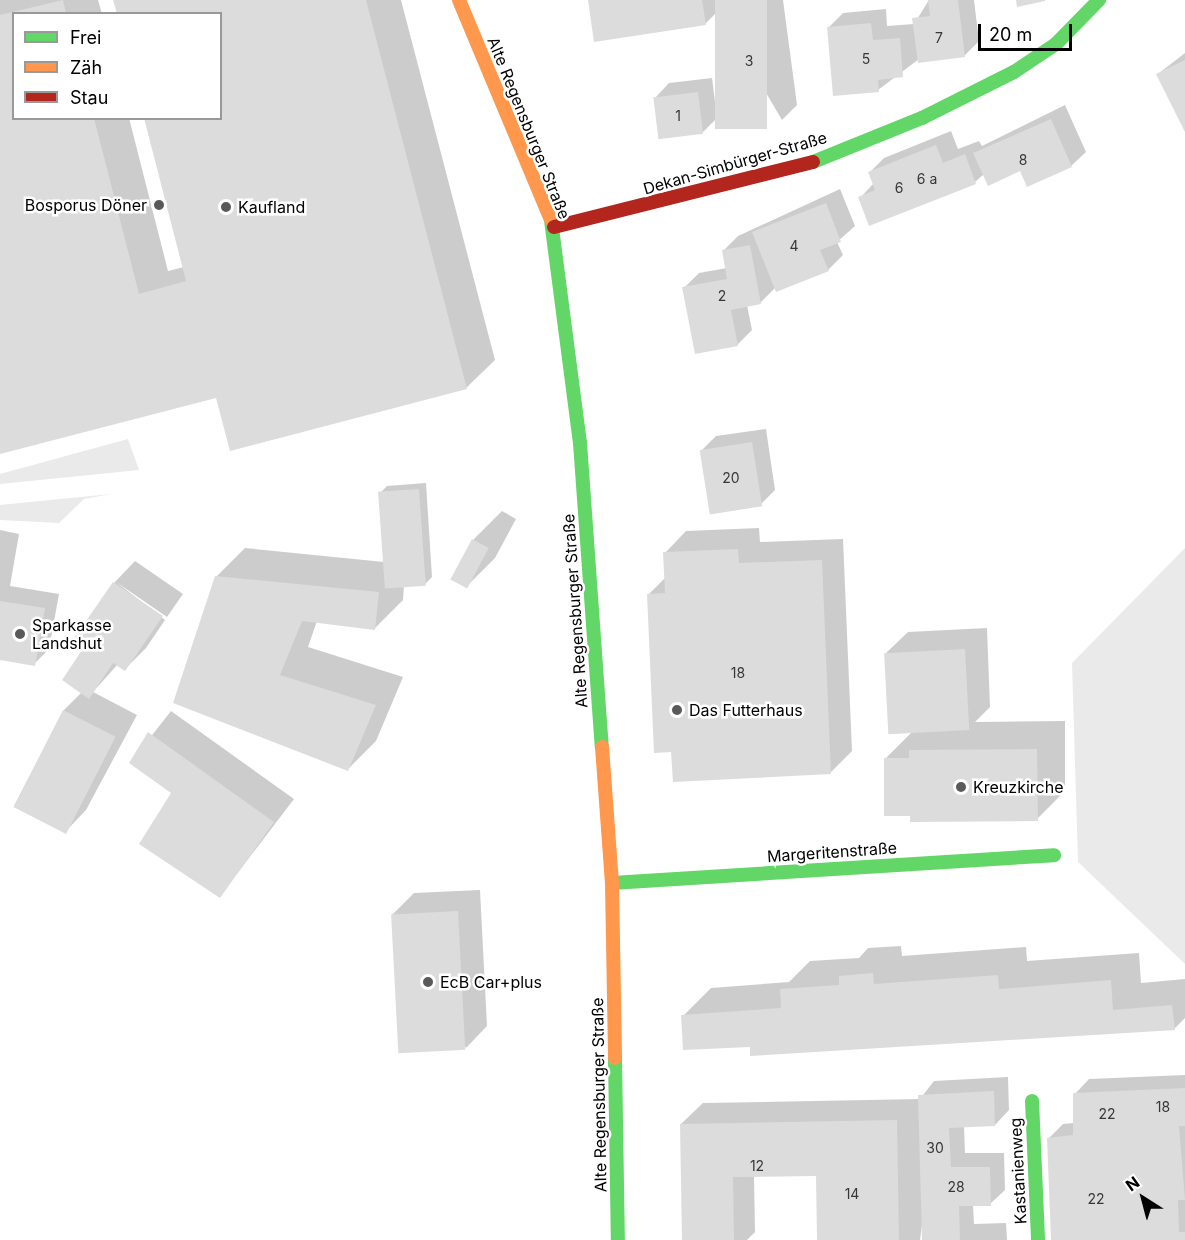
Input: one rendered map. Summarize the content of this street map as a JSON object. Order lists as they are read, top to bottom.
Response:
{
  "streets": {
    "street": [
      "Alte Regensburger Straße",
      "Dekan-Simbürger-Straße",
      "Margeritenstraße",
      "Kastanienweg"
    ]
  },
  "crossings": [
    ["Alte Regensburger Straße", "Dekan-Simbürger-Straße"],
    ["Alte Regensburger Straße", "Margeritenstraße"]
  ],
  "places": [
    "Bosporus Döner",
    "Kaufland",
    "Sparkasse Landshut",
    "Das Futterhaus",
    "Kreuzkirche",
    "EcB Car+plus"
  ],
  "house_numbers": [
    "7",
    "5",
    "3",
    "1",
    "8",
    "6 a",
    "6",
    "4",
    "2",
    "20",
    "18",
    "18",
    "22",
    "30",
    "12",
    "28",
    "14",
    "22"
  ],
  "legend": ["Frei", "Zäh", "Stau"],
  "scale_bar": "20 m",
  "north": "top left"
}
